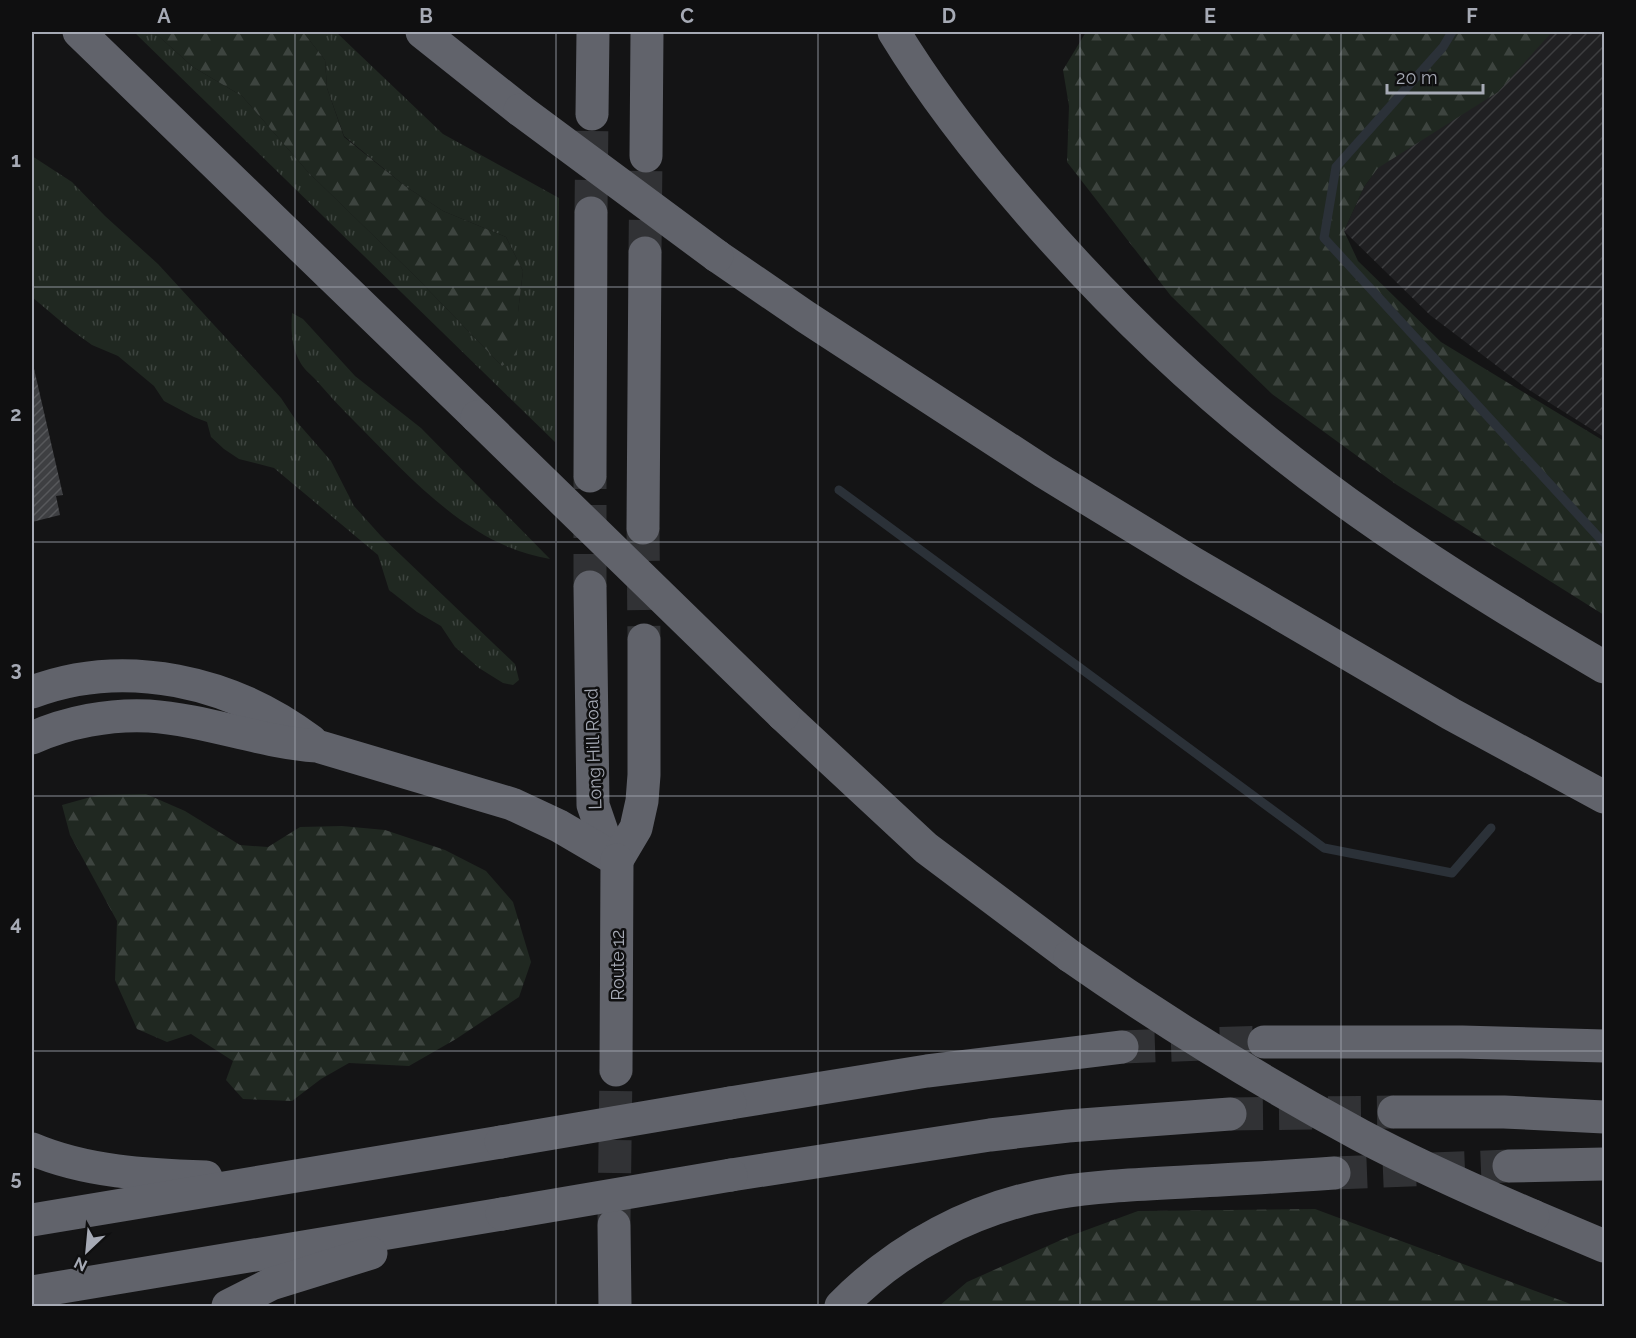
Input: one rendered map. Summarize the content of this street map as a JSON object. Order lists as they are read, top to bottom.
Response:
{
  "streets": {
    "highway": ["Long Hill Road", "Route 12"]
  },
  "crossings": [
    ["Long Hill Road", "Route 12"]
  ],
  "scale_bar": "20 m",
  "north": "bottom left",
  "grid": {
    "columns": [
      "A",
      "B",
      "C",
      "D",
      "E",
      "F"
    ],
    "rows": [
      "1",
      "2",
      "3",
      "4",
      "5"
    ]
  }
}
